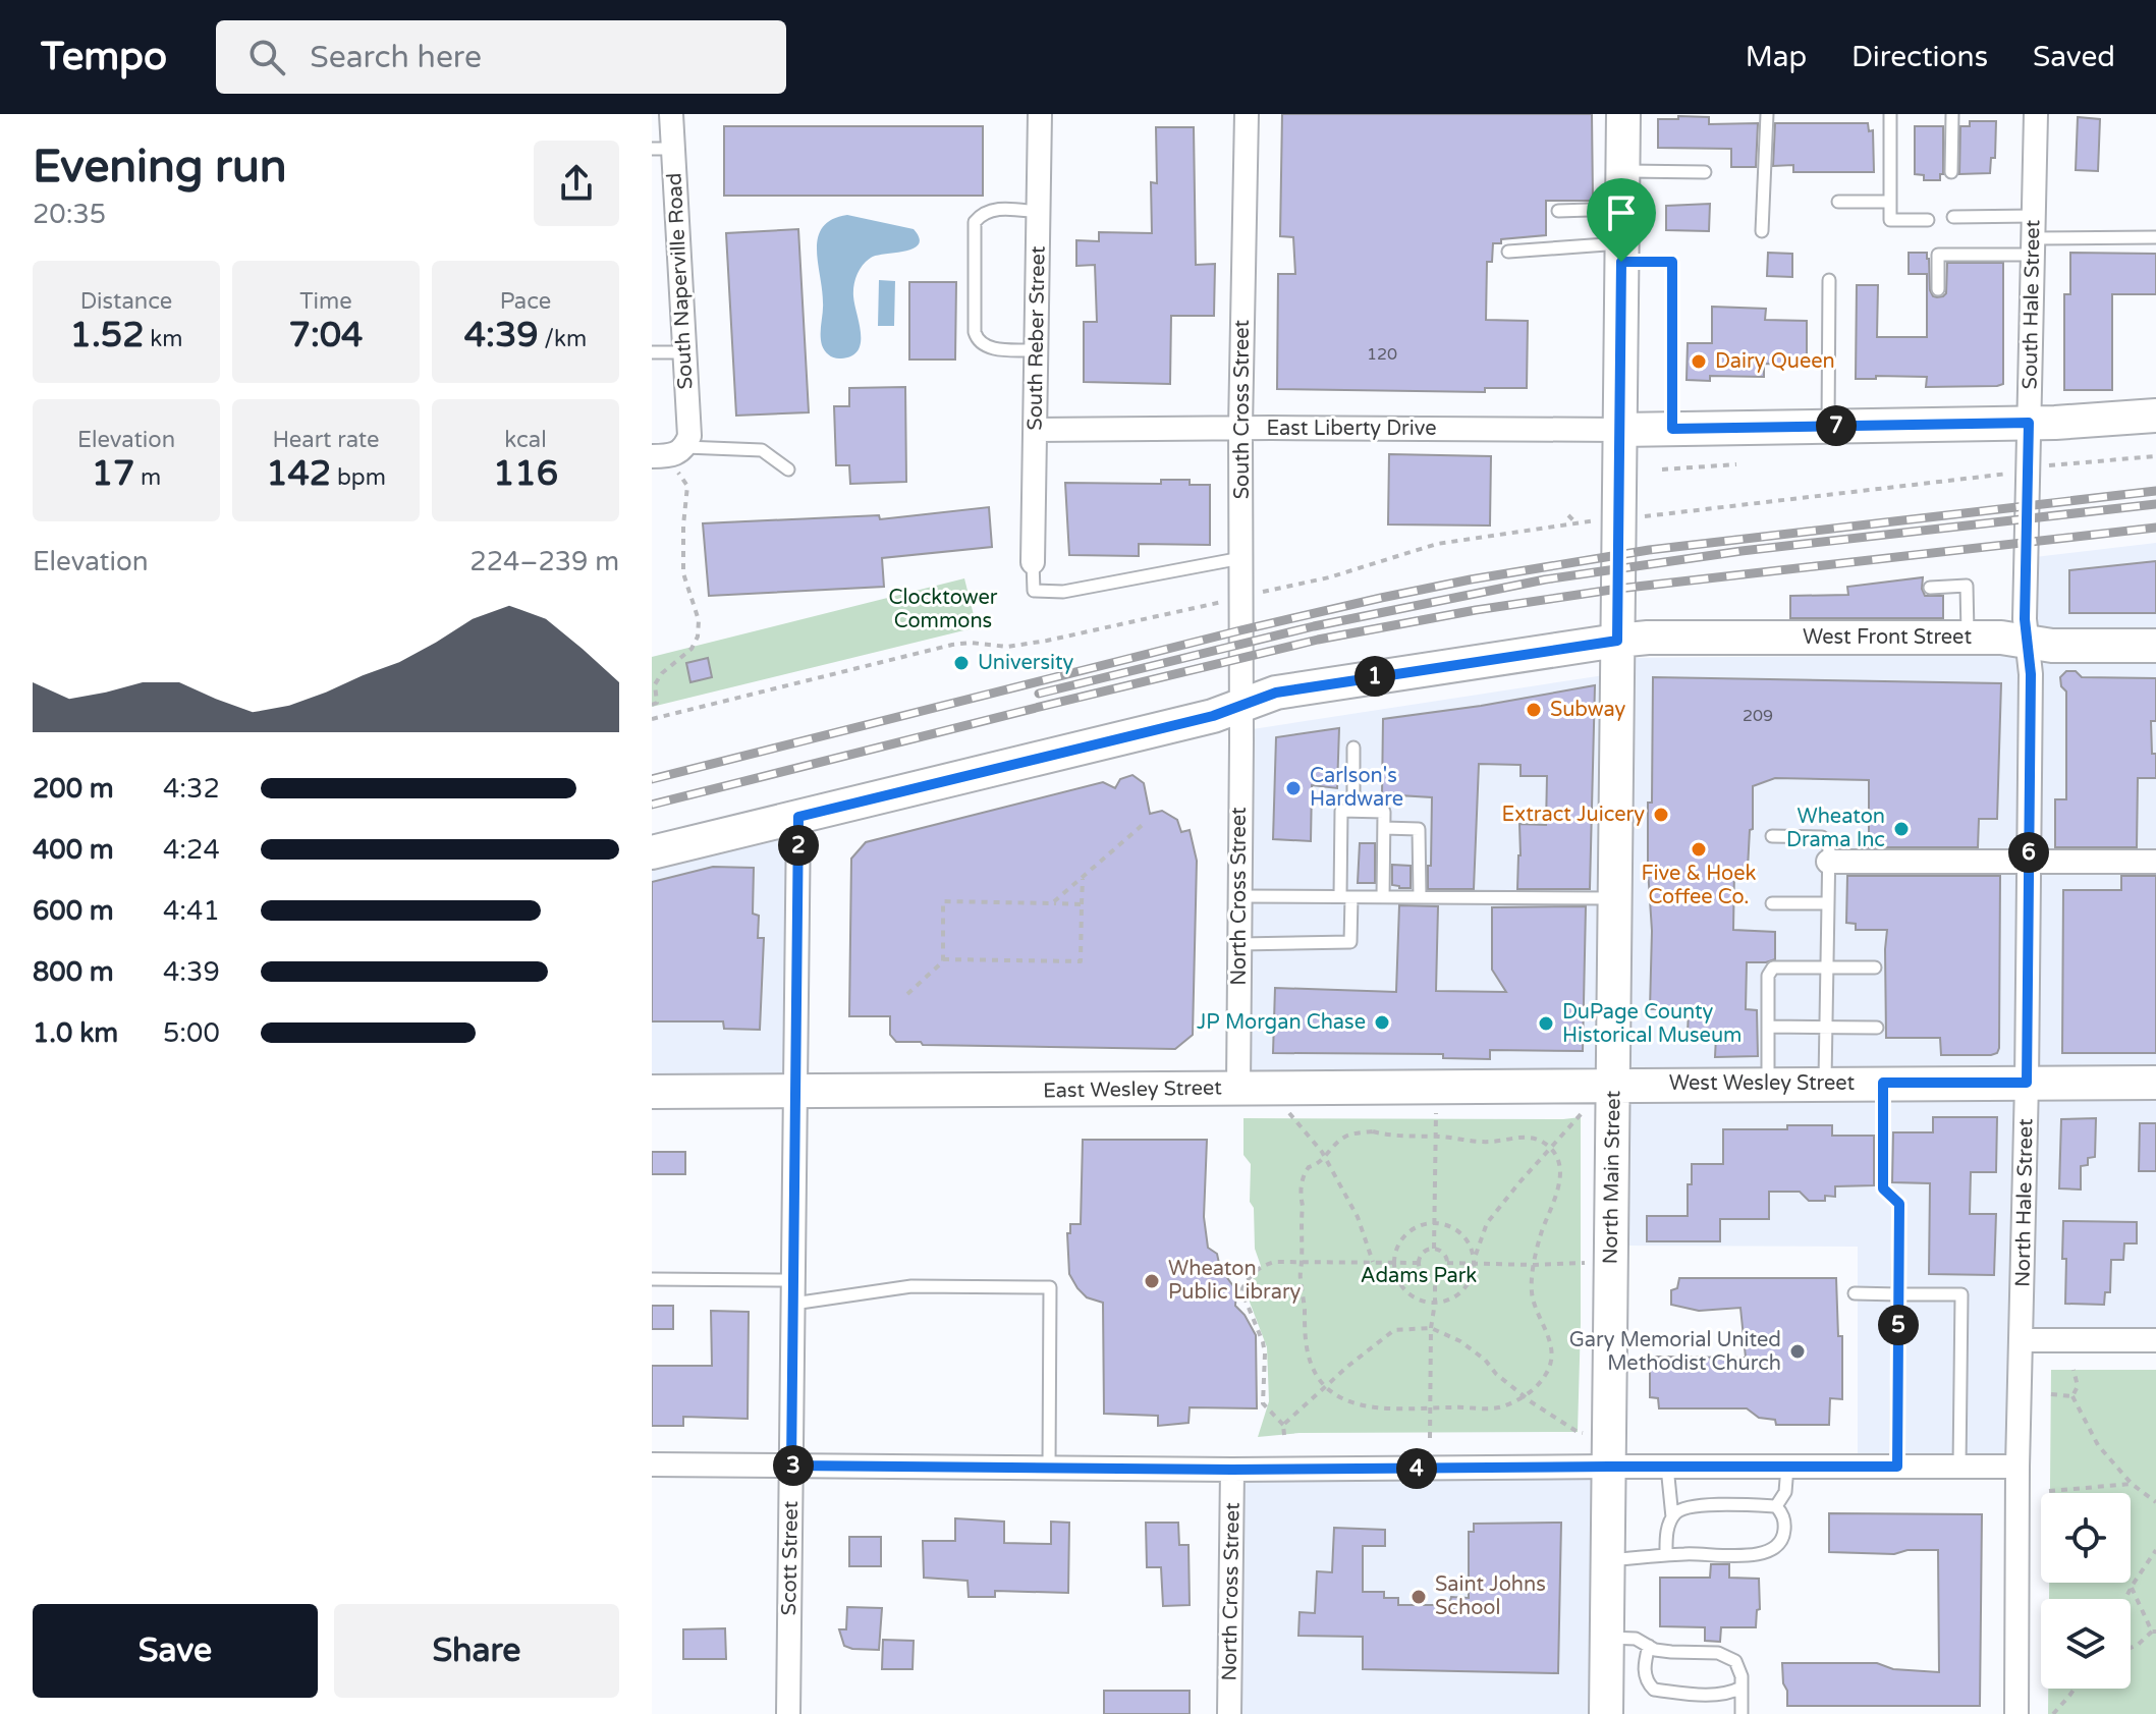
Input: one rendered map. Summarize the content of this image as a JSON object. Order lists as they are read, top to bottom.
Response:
{
  "streets": {
    "street": [
      "South Naperville Road",
      "South Hale Street",
      "South Reber Street",
      "South Cross Street",
      "East Liberty Drive",
      "West Front Street",
      "North Cross Street",
      "West Wesley Street",
      "East Wesley Street",
      "North Main Street",
      "North Hale Street",
      "Scott Street"
    ]
  },
  "crossings": [
    ["South Hale Street", "West Front Street"],
    ["South Hale Street", "North Hale Street"],
    ["South Reber Street", "East Liberty Drive"],
    ["South Cross Street", "East Liberty Drive"],
    ["South Cross Street", "West Front Street"],
    ["South Cross Street", "North Cross Street"],
    ["East Liberty Drive", "North Main Street"],
    ["West Front Street", "North Cross Street"],
    ["West Front Street", "North Main Street"],
    ["West Front Street", "North Hale Street"],
    ["West Front Street", "Scott Street"],
    ["North Cross Street", "East Wesley Street"],
    ["West Wesley Street", "East Wesley Street"],
    ["West Wesley Street", "North Main Street"],
    ["West Wesley Street", "North Hale Street"],
    ["East Wesley Street", "North Main Street"],
    ["East Wesley Street", "Scott Street"]
  ],
  "parks": ["Clocktower Commons", "Adams Park"],
  "places": [
    "Dairy Queen",
    "University",
    "Subway",
    "Carlson's Hardware",
    "Extract Juicery",
    "Wheaton Drama Inc",
    "Five & Hoek Coffee Co.",
    "JP Morgan Chase",
    "DuPage County Historical Museum",
    "Wheaton Public Library",
    "Gary Memorial United Methodist Church",
    "Saint Johns School"
  ],
  "house_numbers": ["120", "209"],
  "page": {
    "header": "Tempo",
    "search": "Search here",
    "nav": ["Map", "Directions", "Saved"],
    "heading": ["Evening run", "20:35"],
    "stats": [
      ["Distance", "1.52 km"],
      ["Time", "7:04"],
      ["Pace", "4:39 /km"],
      ["Elevation", "17 m"],
      ["Heart rate", "142 bpm"],
      ["kcal", "116"]
    ],
    "pins": [
      "7",
      "1",
      "2",
      "6",
      "5",
      "3",
      "4"
    ],
    "chart": ["Elevation", "224–239 m"],
    "list": [
      {
        "name": "200 m",
        "note": "4:32"
      },
      {
        "name": "400 m",
        "note": "4:24"
      },
      {
        "name": "600 m",
        "note": "4:41"
      },
      {
        "name": "800 m",
        "note": "4:39"
      },
      {
        "name": "1.0 km",
        "note": "5:00"
      }
    ],
    "buttons": ["Save", "Share"]
  }
}
